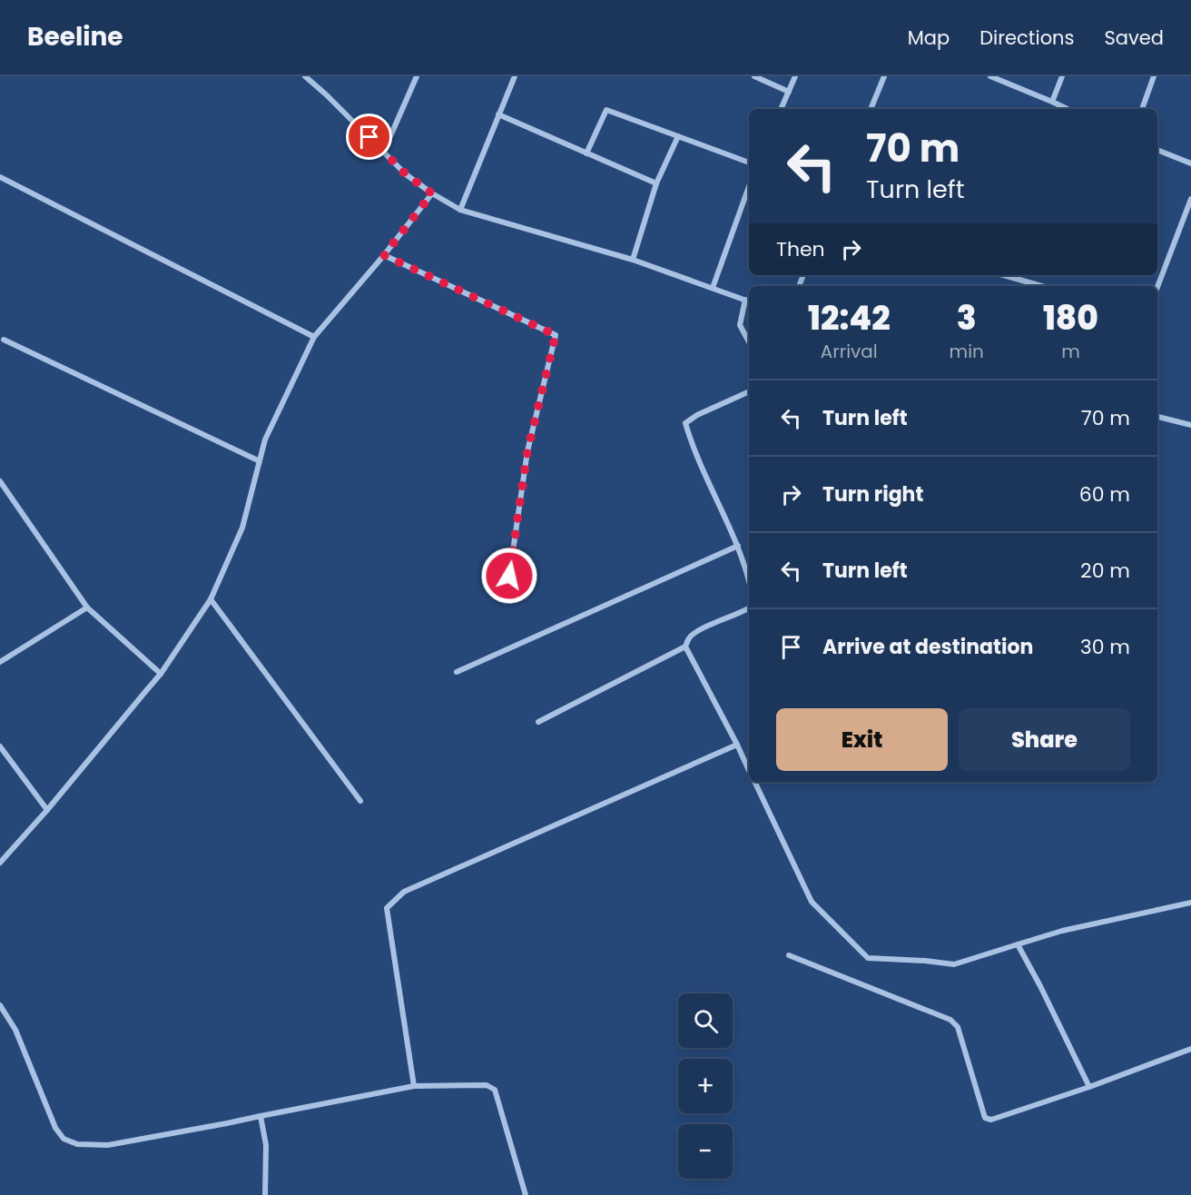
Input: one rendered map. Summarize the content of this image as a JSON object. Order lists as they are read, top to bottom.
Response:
{
  "page": {
    "header": "Beeline",
    "nav": ["Map", "Directions", "Saved"],
    "turn": ["70 m", "Turn left"],
    "then": "Then",
    "eta": [
      "12:42",
      "Arrival",
      "3",
      "min",
      "180",
      "m"
    ],
    "list": [
      {
        "name": "Turn left",
        "value": "70 m"
      },
      {
        "name": "Turn right",
        "value": "60 m"
      },
      {
        "name": "Turn left",
        "value": "20 m"
      },
      {
        "name": "Arrive at destination",
        "value": "30 m"
      }
    ],
    "buttons": ["Exit", "Share"],
    "map_buttons": ["+", "−"]
  }
}
